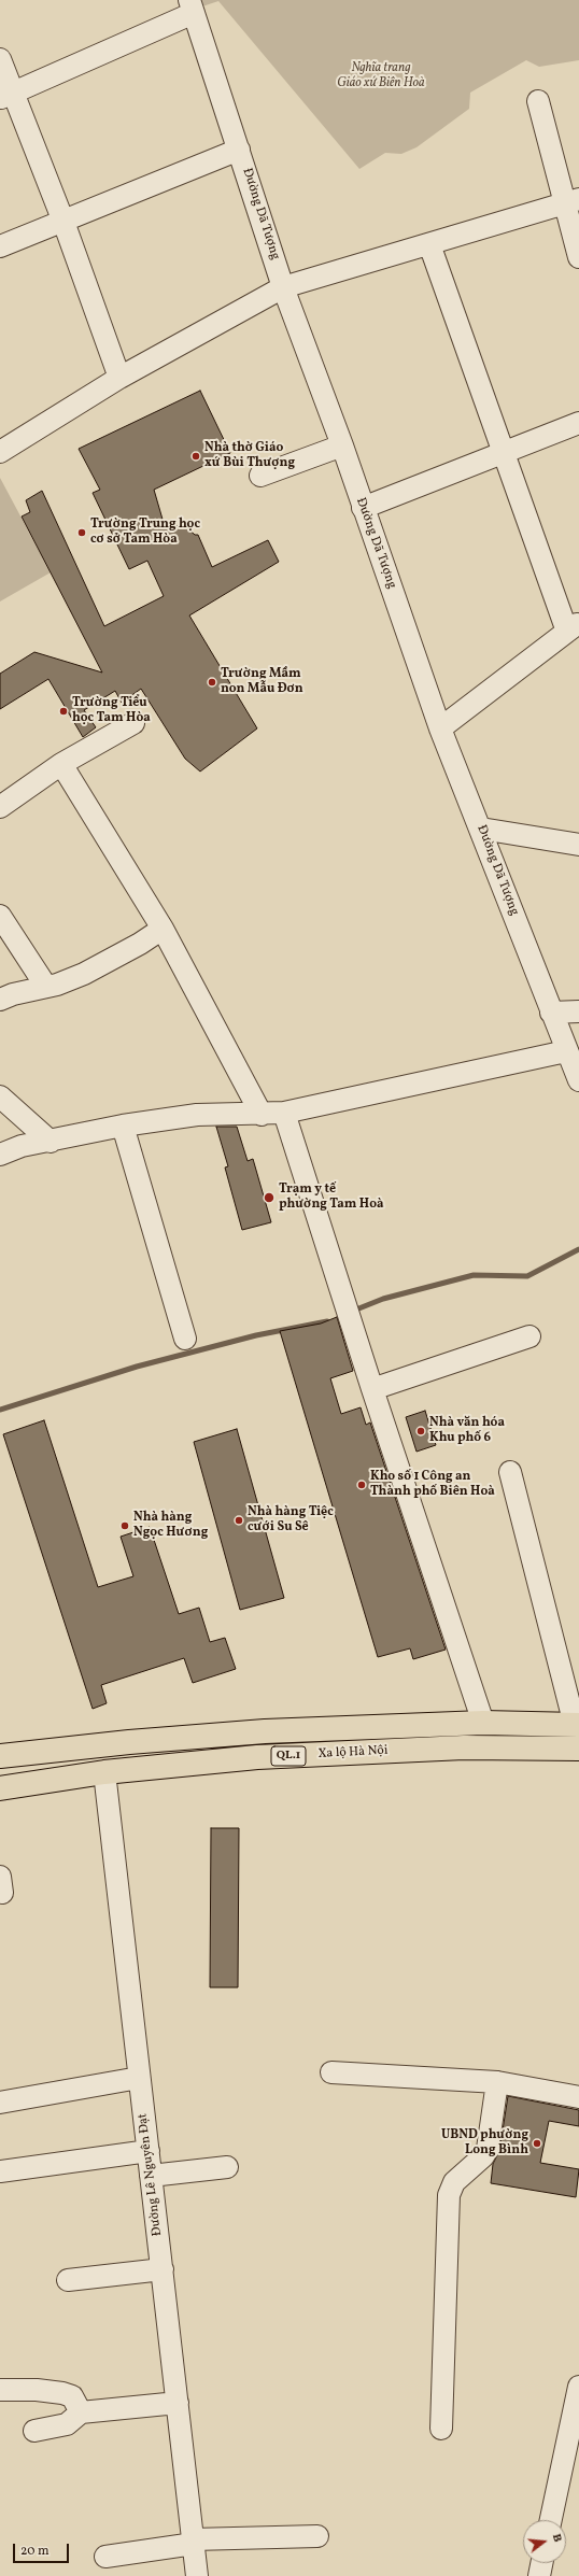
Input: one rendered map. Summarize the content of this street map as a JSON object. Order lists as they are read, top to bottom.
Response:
{
  "streets": {
    "highway": ["Xa lộ Hà Nội", "QL.1"],
    "street": ["Đường Dã Tượng", "Đường Lê Nguyên Đạt"]
  },
  "crossings": [
    ["Xa lộ Hà Nội", "Đường Lê Nguyên Đạt"]
  ],
  "parks": ["Nghĩa trang Giáo xứ Biên Hoà"],
  "places": [
    "Nhà thờ Giáo xứ Bùi Thượng",
    "Trường Trung học cơ sở Tam Hòa",
    "Trường Mầm non Mẫu Đơn",
    "Trường Tiểu học Tam Hòa",
    "Trạm y tế phường Tam Hoà",
    "Nhà văn hóa Khu phố 6",
    "Kho số 1 Công an Thành phố Biên Hoà",
    "Nhà hàng Tiệc cưới Su Sê",
    "Nhà hàng Ngọc Hương",
    "UBND phường Long Bình"
  ],
  "scale_bar": "20 m",
  "north": "right"
}
